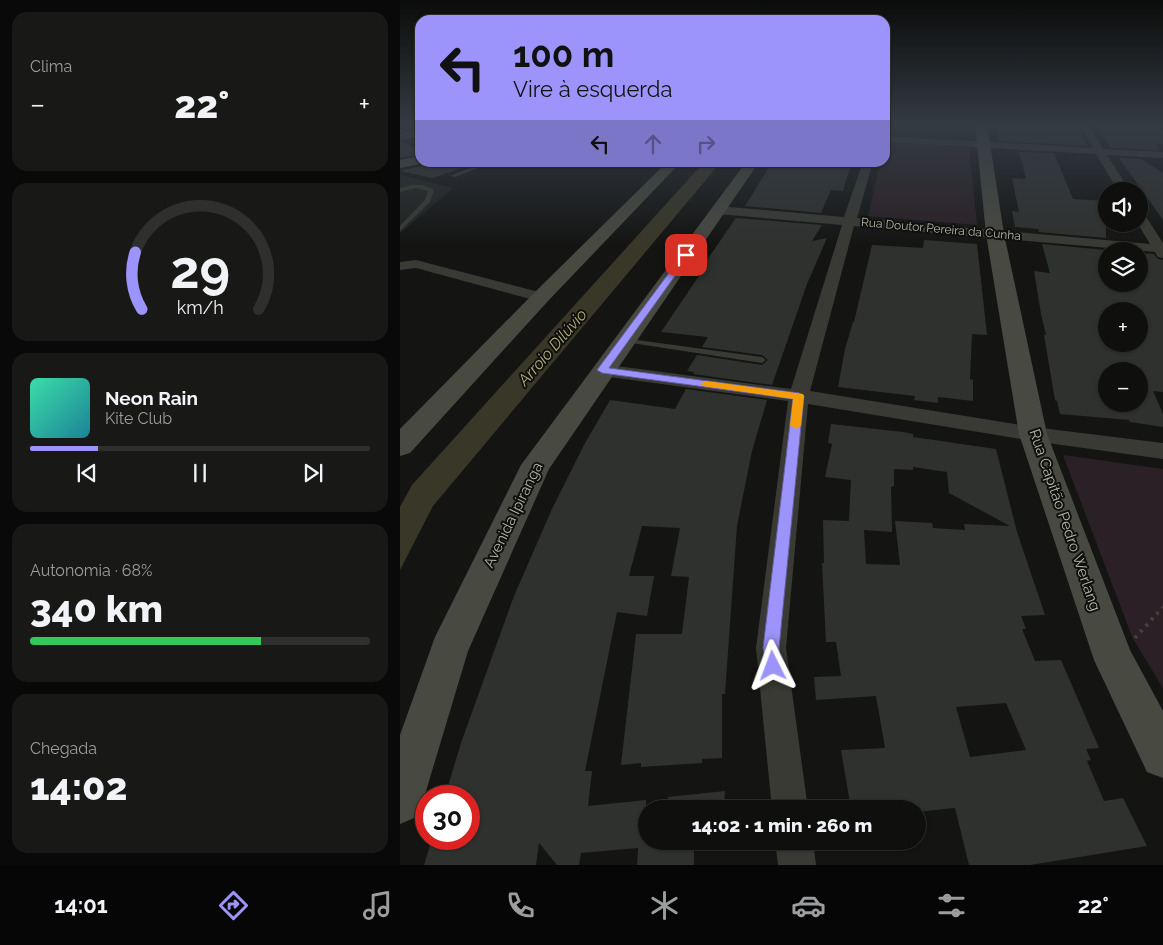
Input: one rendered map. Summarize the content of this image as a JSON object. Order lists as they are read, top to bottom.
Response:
{
  "streets": {
    "main road": ["Avenida Ipiranga", "Rua Capitão Pedro Werlang"],
    "street": ["Rua Doutor Pereira da Cunha"]
  },
  "crossings": [
    ["Rua Doutor Pereira da Cunha", "Avenida Ipiranga"],
    ["Rua Doutor Pereira da Cunha", "Rua Capitão Pedro Werlang"]
  ],
  "water": ["Arroio Dilúvio"],
  "page": {
    "tile": [
      "Clima",
      ["Autonomia · 68%", "340 km"],
      ["Chegada", "14:02"]
    ],
    "turn": ["100 m", "Vire à esquerda"],
    "heat": ["−", "22°", "+"],
    "map_buttons": ["+", "−"],
    "song": ["Neon Rain", "Kite Club"],
    "limit": "30",
    "trip": "14:02 · 1 min · 260 m",
    "tabs": ["14:01", "22°"],
    "gauge": ["29", "km/h"]
  }
}
